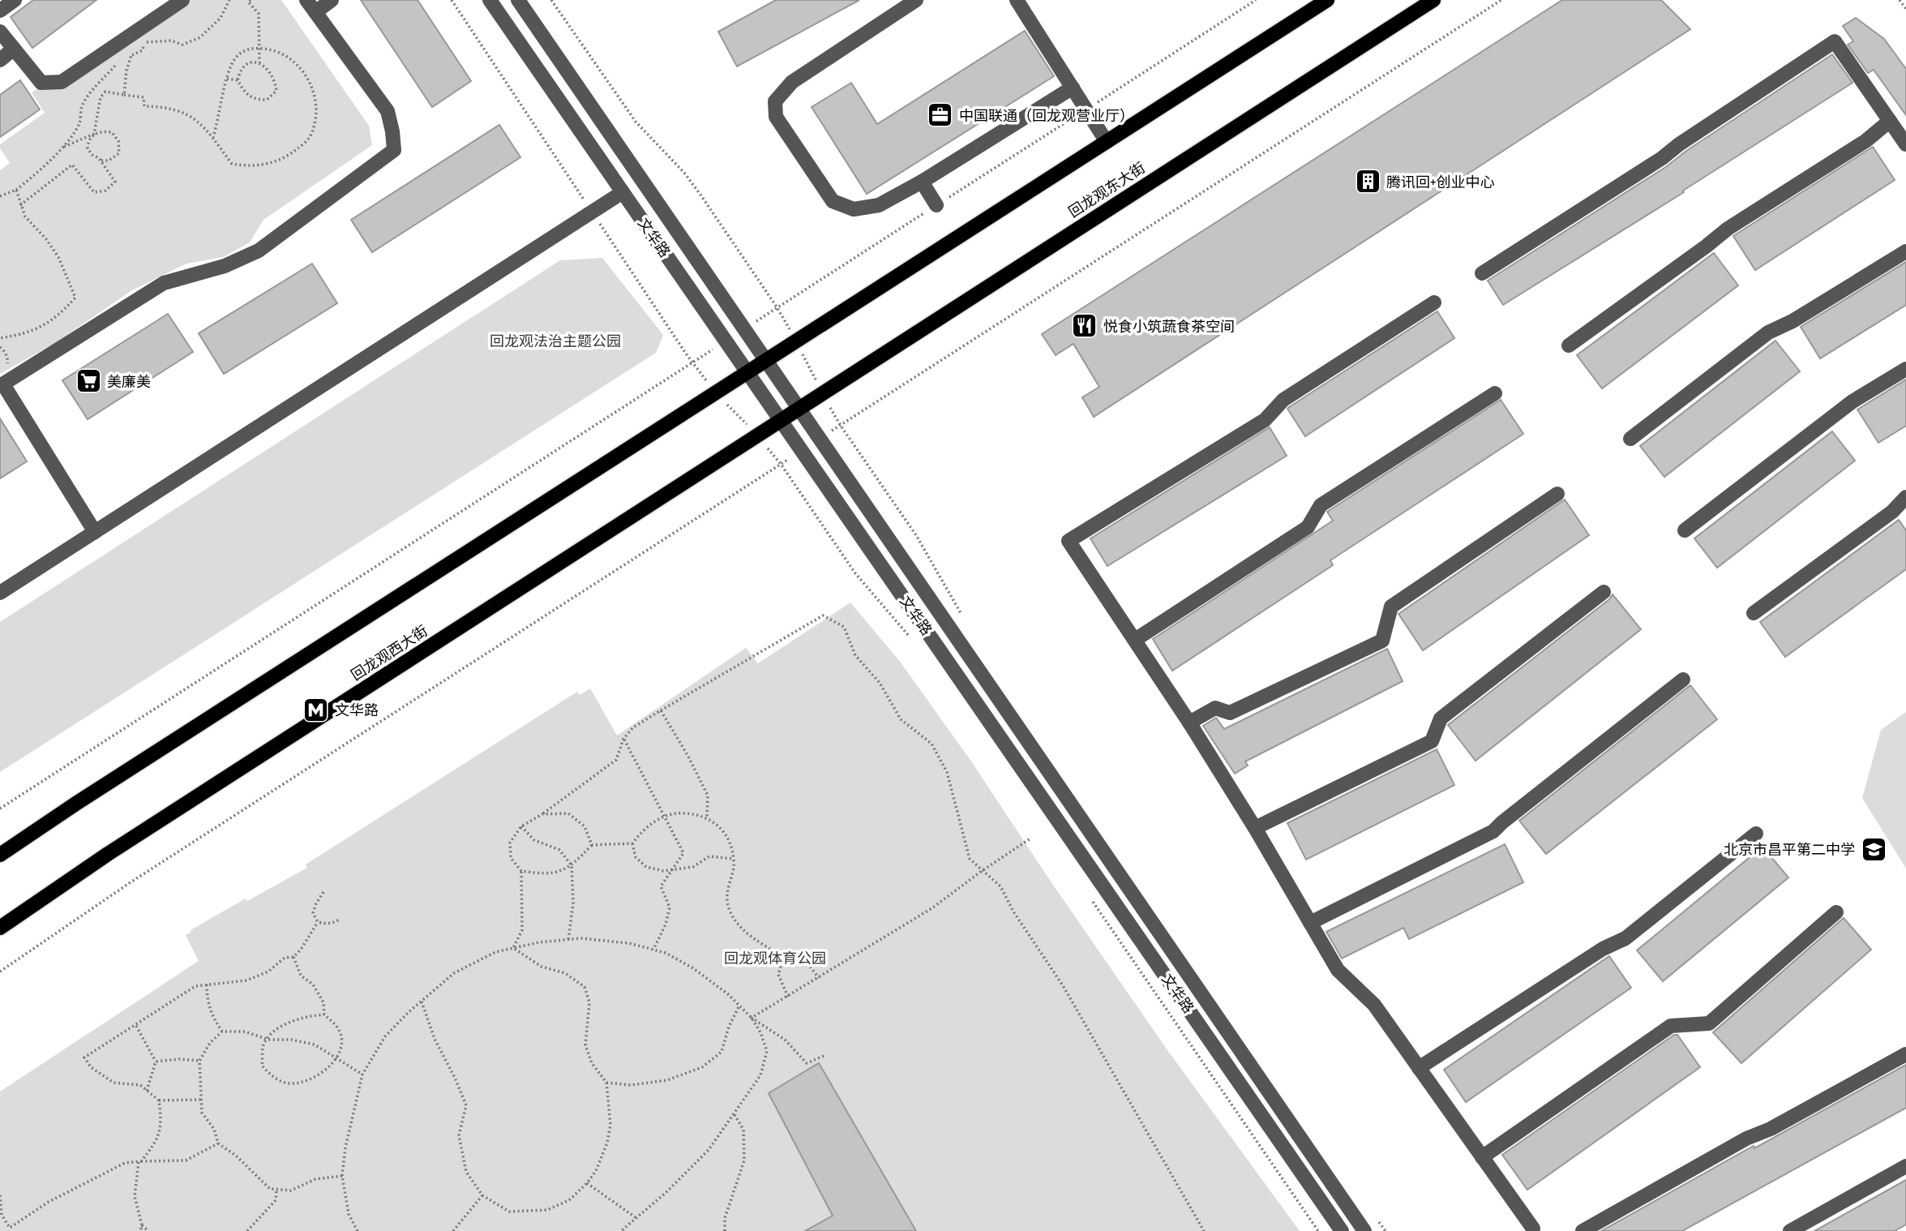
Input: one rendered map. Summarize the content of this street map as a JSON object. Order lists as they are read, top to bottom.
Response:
{
  "streets": {
    "main road": ["回龙观东大街", "回龙观西大街"],
    "street": ["文华路"]
  },
  "crossings": [
    ["回龙观东大街", "文华路"],
    ["回龙观东大街", "回龙观西大街"],
    ["文华路", "回龙观西大街"]
  ],
  "parks": ["回龙观法治主题公园", "回龙观体育公园"],
  "places": {
    "office": ["中国联通（回龙观营业厅）"],
    "building": ["腾讯回+创业中心"],
    "restaurant": ["悦食小筑蔬食茶空间"],
    "supermarket": ["美廉美"],
    "metro station": ["文华路"],
    "school or university": ["北京市昌平第二中学"]
  }
}
